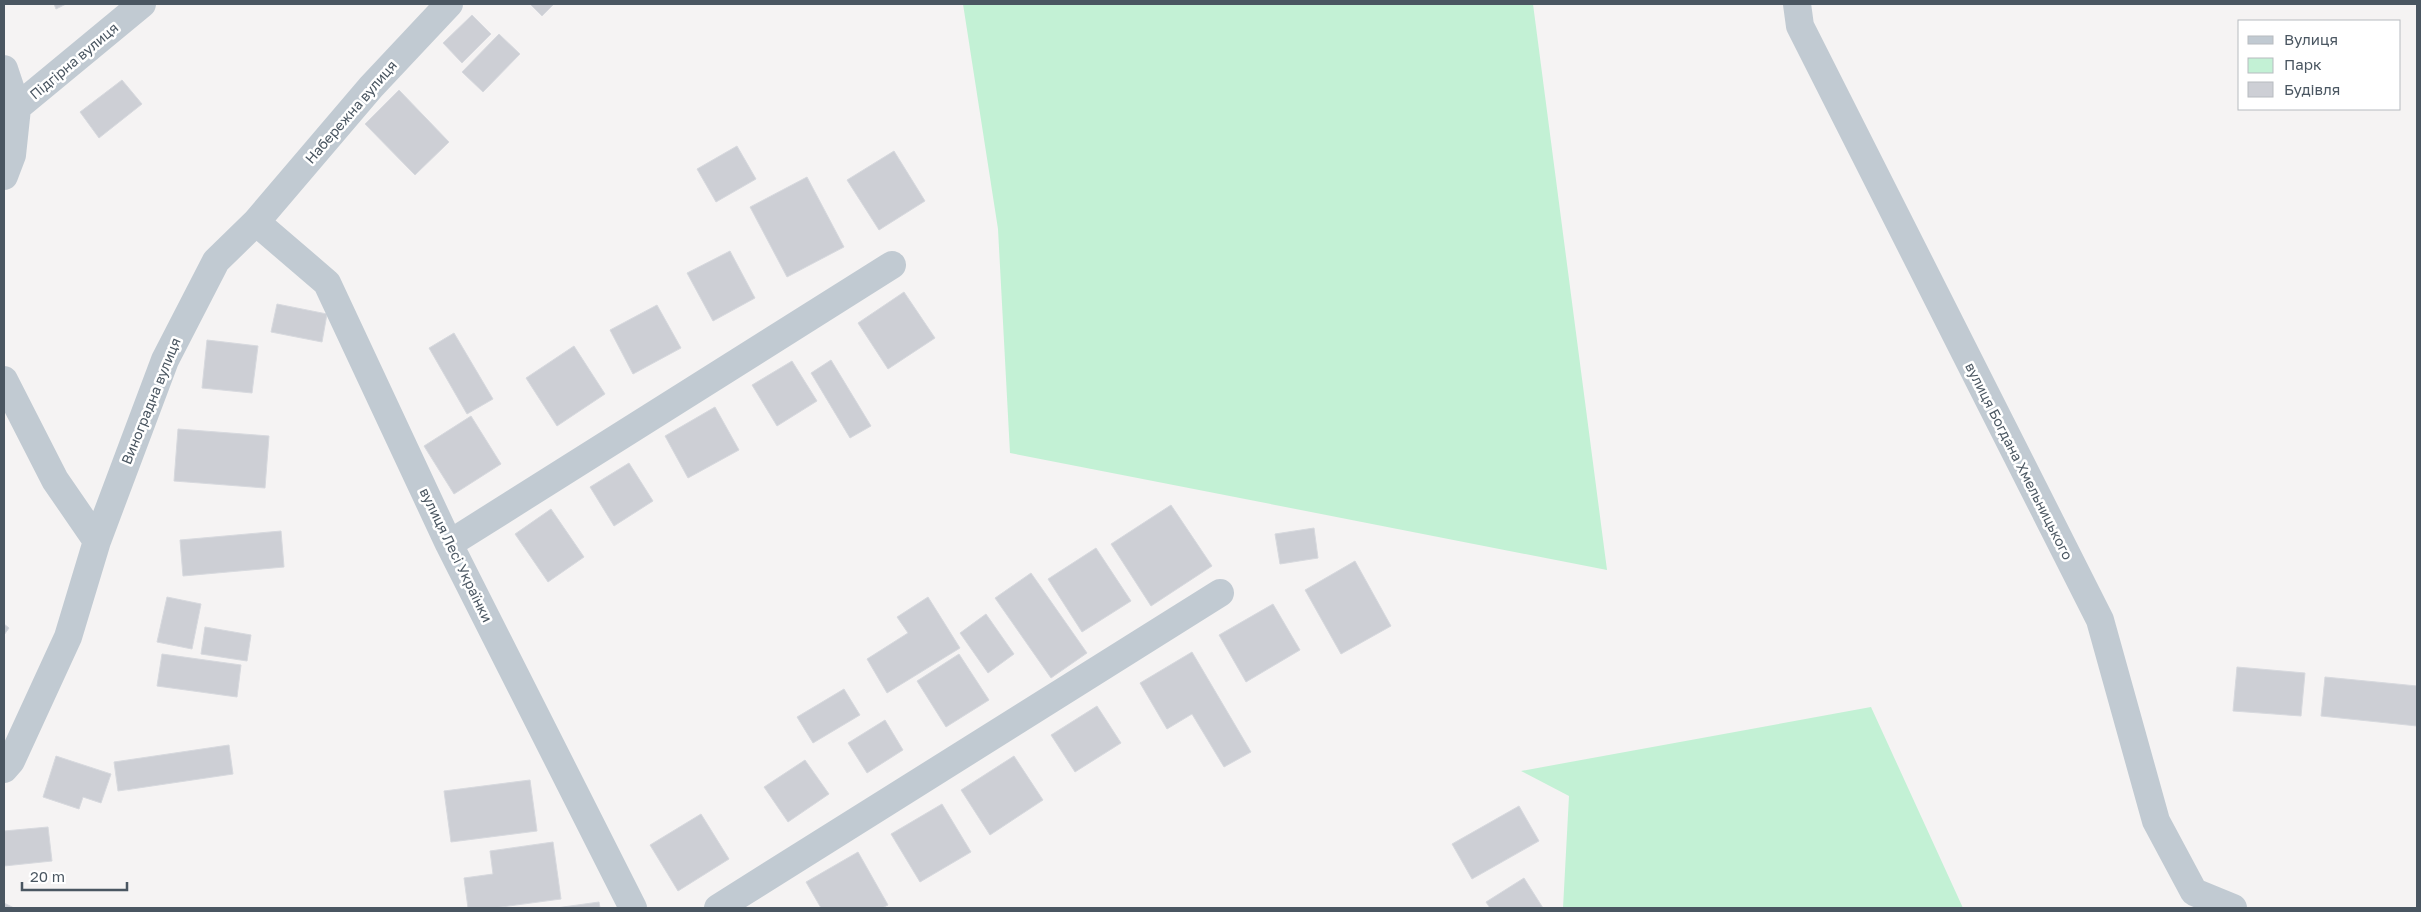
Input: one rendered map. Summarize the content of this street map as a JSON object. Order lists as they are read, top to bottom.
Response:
{
  "streets": {
    "street": [
      "Підгірна вулиця",
      "Набережна вулиця",
      "Виноградна вулиця",
      "вулиця Богдана Хмельницького",
      "вулиця Лесі Українки"
    ]
  },
  "crossings": [
    ["Набережна вулиця", "Виноградна вулиця"],
    ["Набережна вулиця", "вулиця Лесі Українки"],
    ["Виноградна вулиця", "вулиця Лесі Українки"]
  ],
  "legend": ["Вулиця", "Парк", "Будівля"],
  "scale_bar": "20 m"
}
